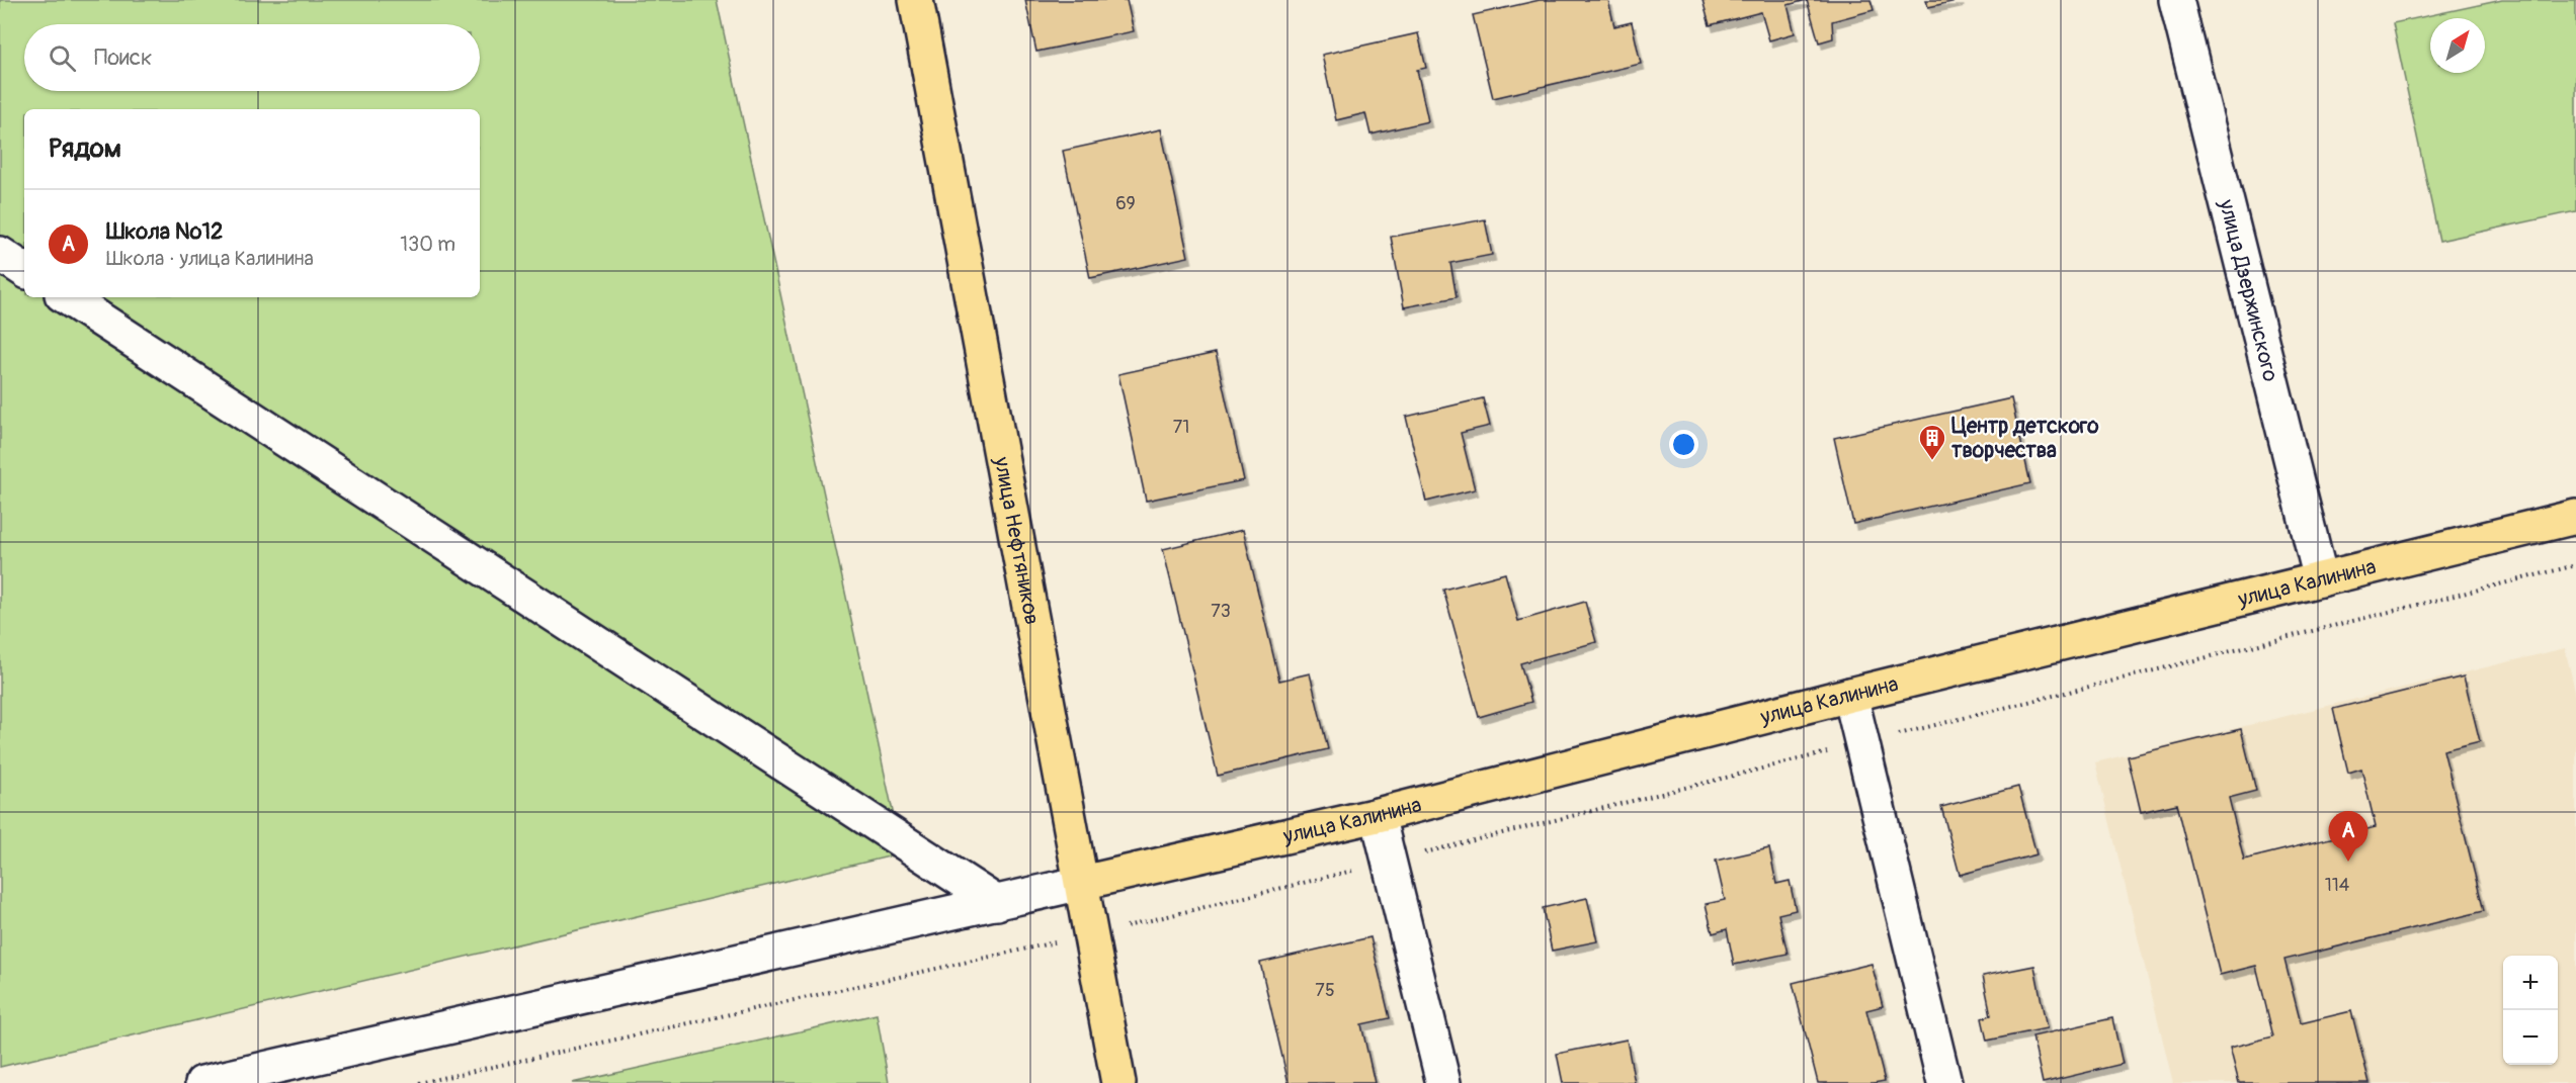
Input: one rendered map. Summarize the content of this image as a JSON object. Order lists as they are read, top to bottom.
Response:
{
  "streets": {
    "main road": ["улица Нефтяников", "улица Калинина"],
    "street": ["улица Дзержинского"]
  },
  "crossings": [
    ["улица Дзержинского", "улица Калинина"],
    ["улица Нефтяников", "улица Калинина"]
  ],
  "places": {
    "building": ["Центр детского творчества"]
  },
  "house_numbers": [
    "69",
    "71",
    "73",
    "114",
    "75"
  ],
  "north": "top right",
  "page": {
    "search": "Поиск",
    "heading": "Рядом",
    "list": [
      {
        "mark": "A",
        "name": "Школа №12",
        "note": "Школа · улица Калинина",
        "value": "130 m"
      }
    ],
    "pins": "A",
    "map_buttons": ["+", "−"]
  }
}
